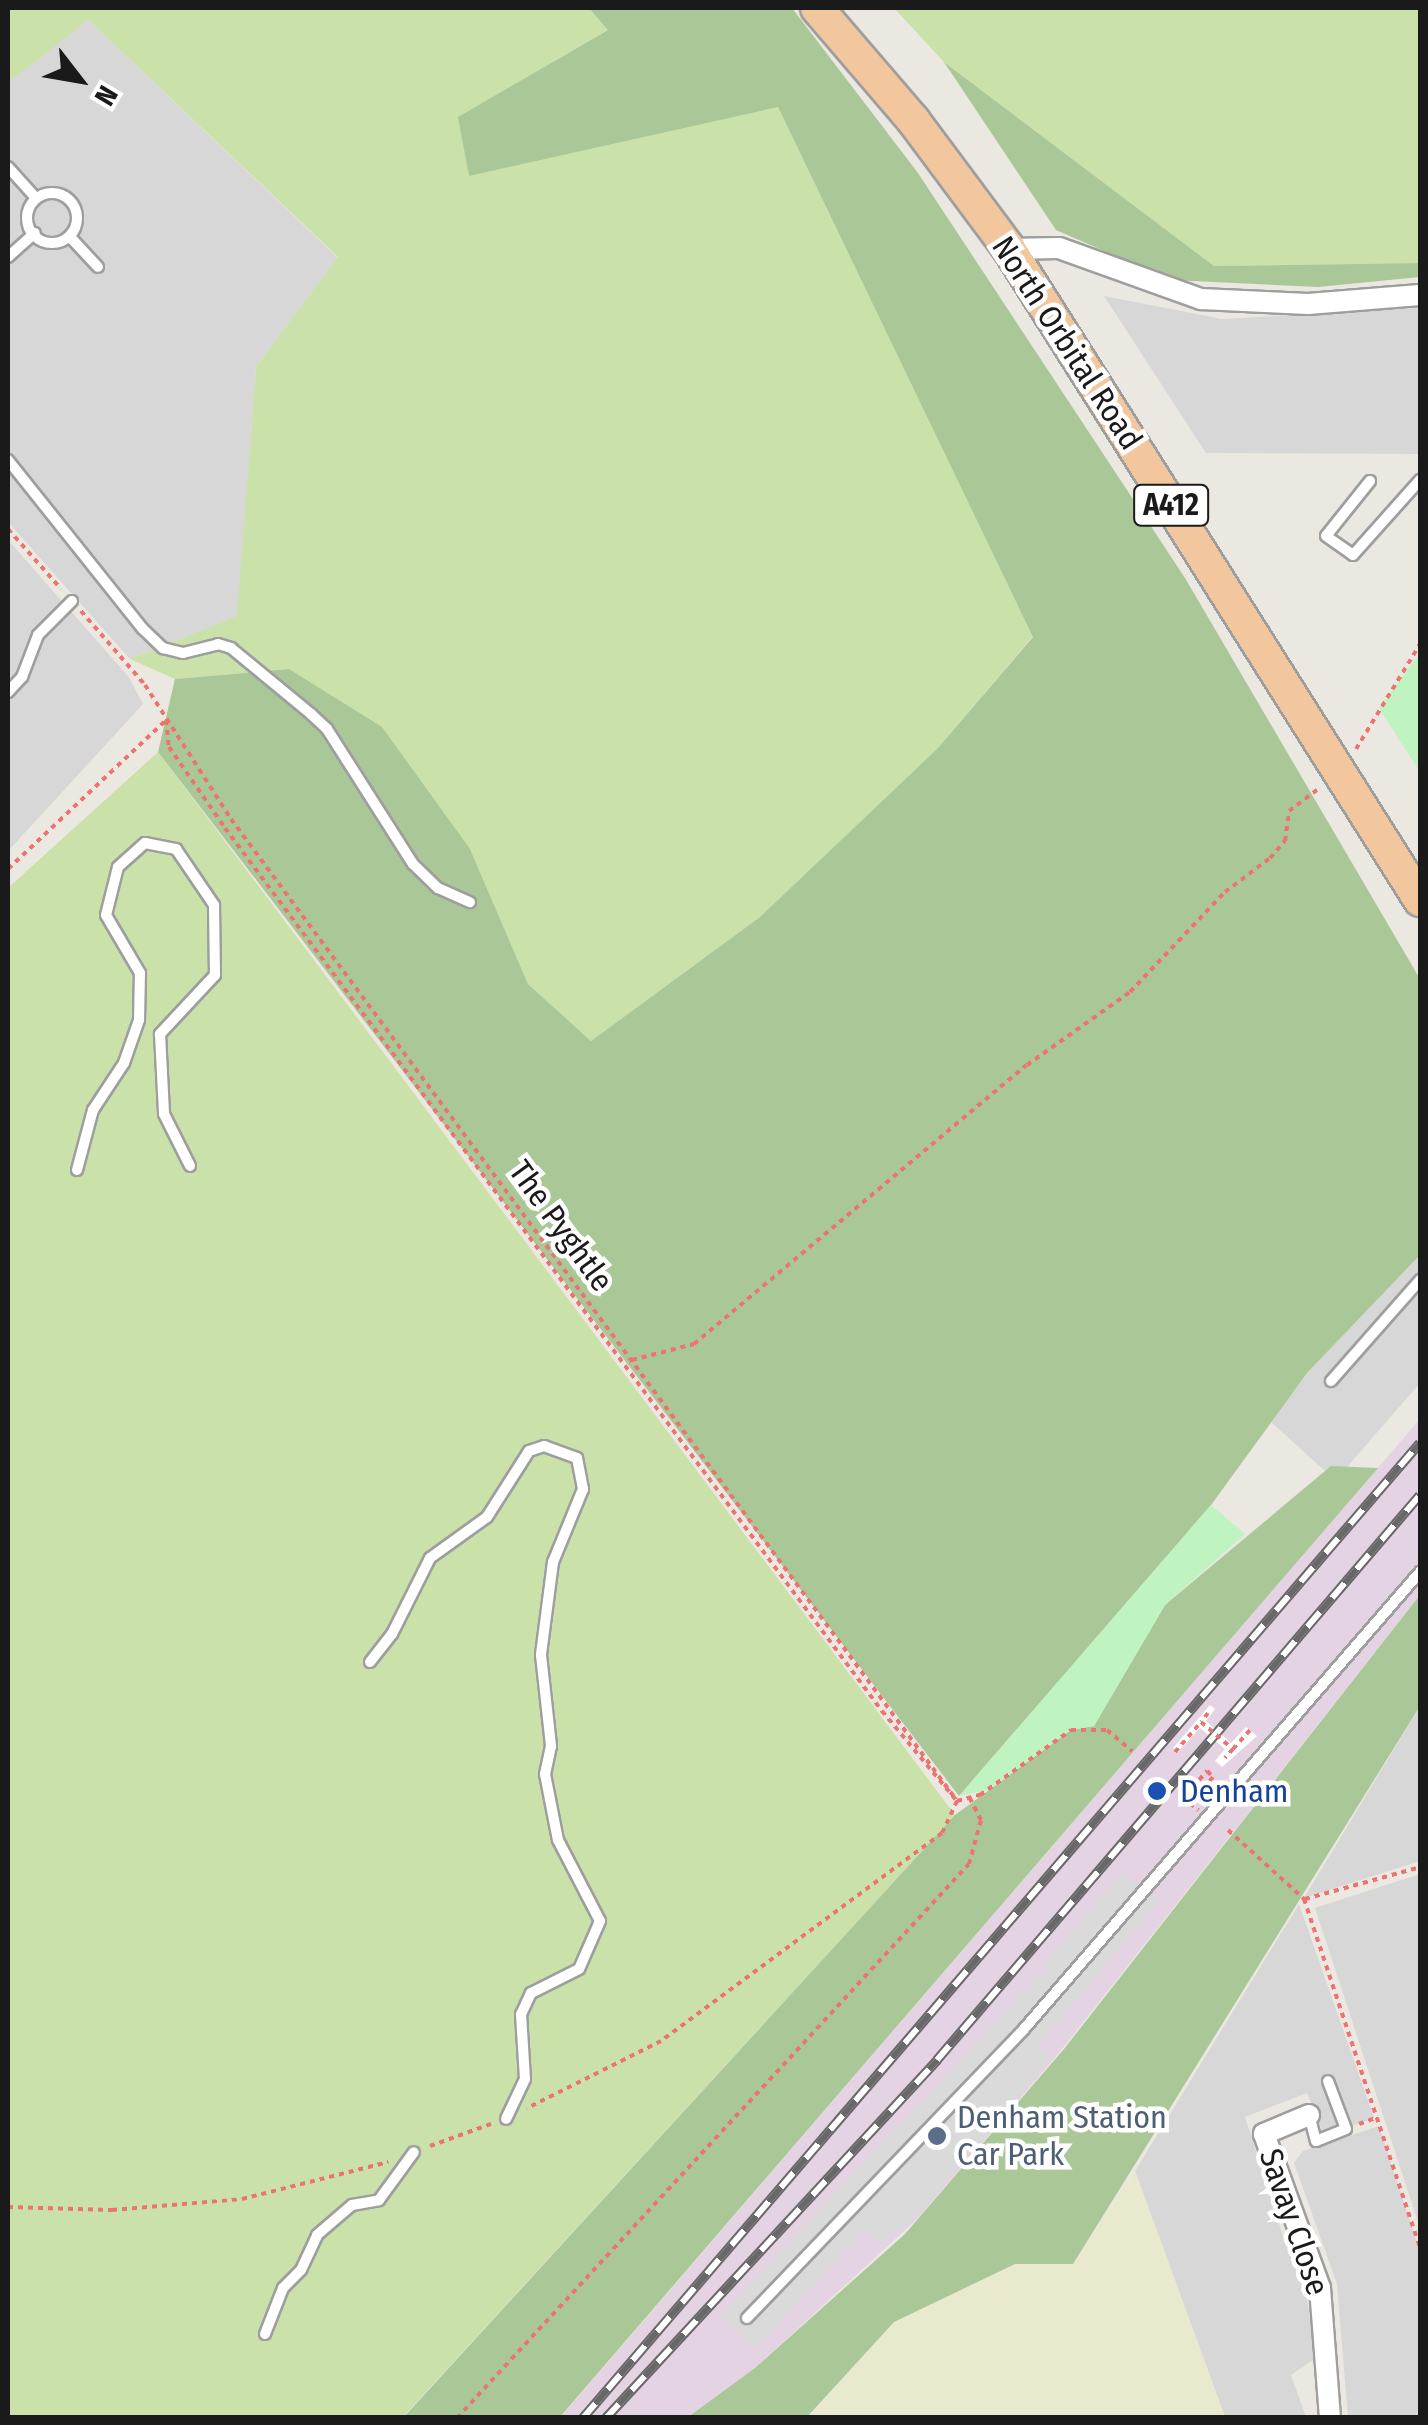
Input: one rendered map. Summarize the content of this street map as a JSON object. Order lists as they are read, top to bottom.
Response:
{
  "streets": {
    "main road": ["North Orbital Road", "A412"],
    "street": ["Savay Close"],
    "path": ["The Pyghtle"]
  },
  "places": ["Denham", "Denham Station Car Park"],
  "north": "bottom right"
}
